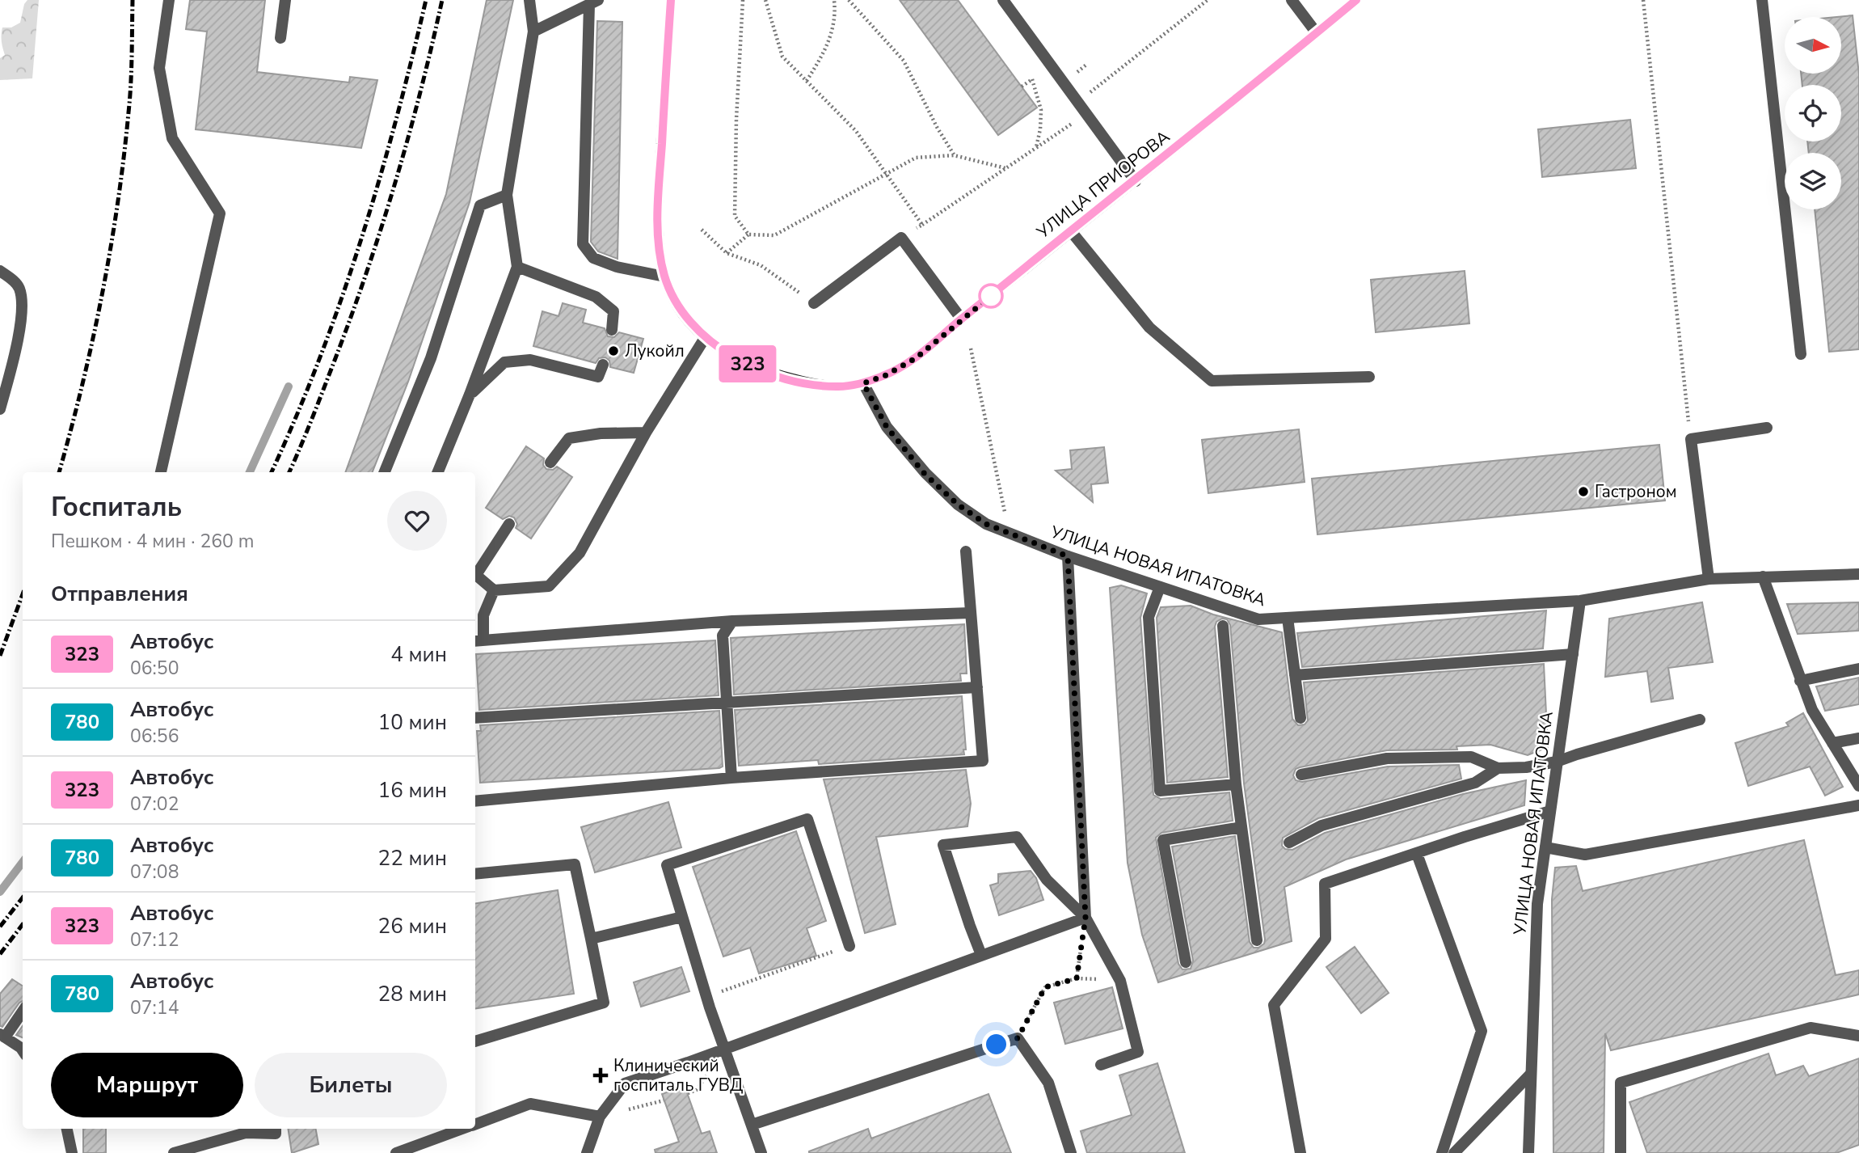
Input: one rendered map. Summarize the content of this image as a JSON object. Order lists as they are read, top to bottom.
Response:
{
  "streets": {
    "street": ["УЛИЦА ПРИОРОВА", "УЛИЦА НОВАЯ ИПАТОВКА"]
  },
  "crossings": [
    ["УЛИЦА ПРИОРОВА", "УЛИЦА НОВАЯ ИПАТОВКА"]
  ],
  "places": {
    "other": ["Лукойл", "Гастроном"],
    "health": ["Клинический госпиталь ГУВД"]
  },
  "lines": ["bus line 323"],
  "north": "right",
  "page": {
    "on_map": "323",
    "heading": [
      ["Госпиталь", "Пешком · 4 мин · 260 m"],
      "Отправления"
    ],
    "list": [
      {
        "mark": "323",
        "name": "Автобус",
        "note": "06:50",
        "value": "4 мин"
      },
      {
        "mark": "780",
        "name": "Автобус",
        "note": "06:56",
        "value": "10 мин"
      },
      {
        "mark": "323",
        "name": "Автобус",
        "note": "07:02",
        "value": "16 мин"
      },
      {
        "mark": "780",
        "name": "Автобус",
        "note": "07:08",
        "value": "22 мин"
      },
      {
        "mark": "323",
        "name": "Автобус",
        "note": "07:12",
        "value": "26 мин"
      },
      {
        "mark": "780",
        "name": "Автобус",
        "note": "07:14",
        "value": "28 мин"
      }
    ],
    "buttons": ["Маршрут", "Билеты"]
  }
}
